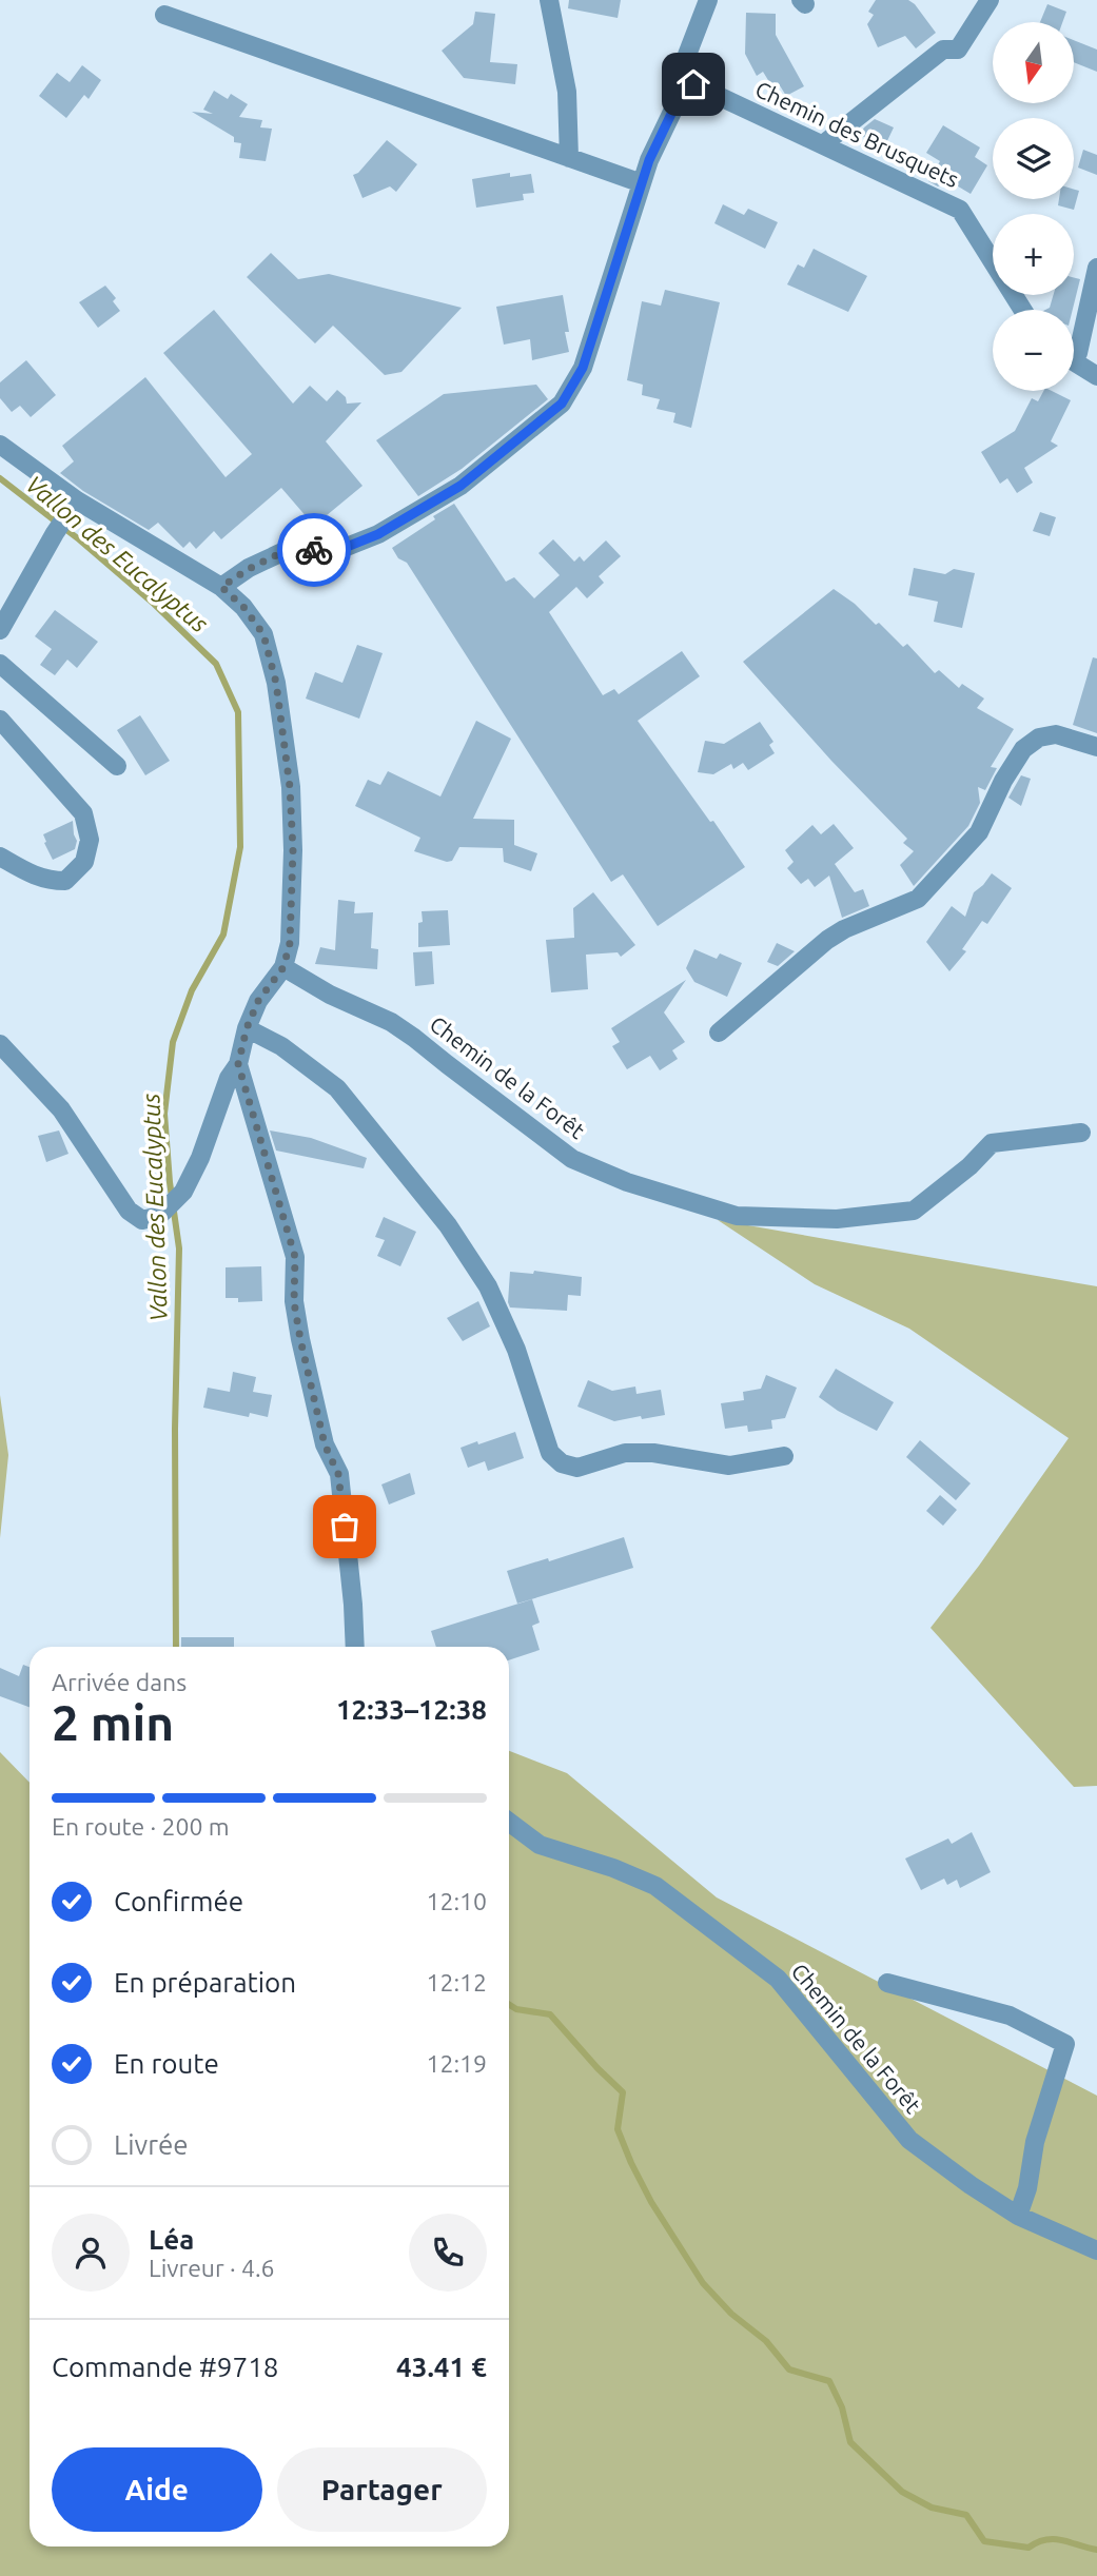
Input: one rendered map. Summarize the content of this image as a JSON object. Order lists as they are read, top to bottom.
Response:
{
  "streets": {
    "street": ["Chemin des Brusquets", "Chemin de la Forêt"]
  },
  "water": ["Vallon des Eucalyptus"],
  "north": "bottom",
  "page": {
    "map_buttons": ["+", "−"],
    "heading": ["2 min", "Arrivée dans", "12:33–12:38"],
    "panel": [
      "Léa",
      "Livreur · 4.6",
      "Commande #9718",
      "43.41 €"
    ],
    "bar": "En route · 200 m",
    "list": [
      ["Confirmée", "12:10"],
      ["En préparation", "12:12"],
      ["En route", "12:19"],
      "Livrée"
    ],
    "buttons": ["Aide", "Partager"]
  }
}
